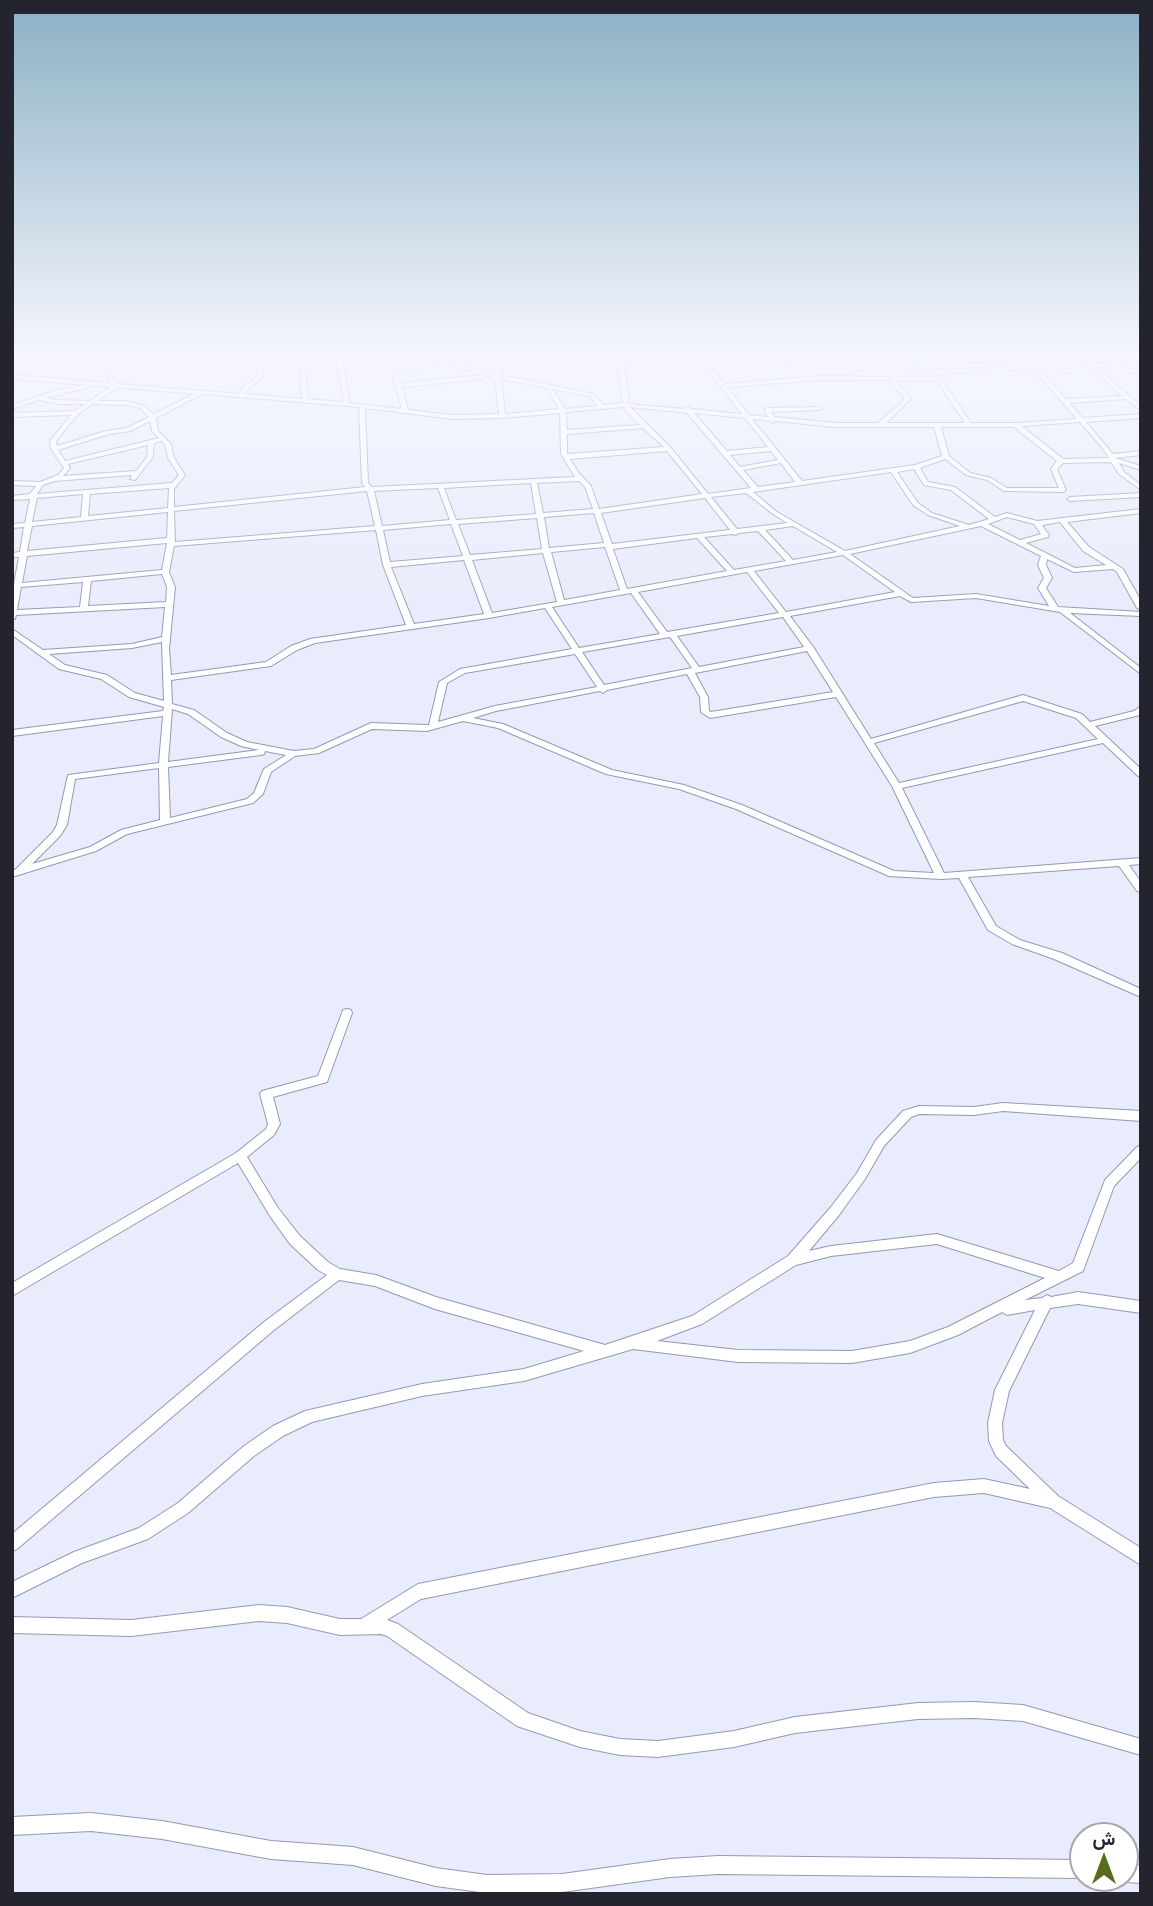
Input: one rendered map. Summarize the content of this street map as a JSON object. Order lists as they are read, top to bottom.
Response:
{
  "north": "top"
}
